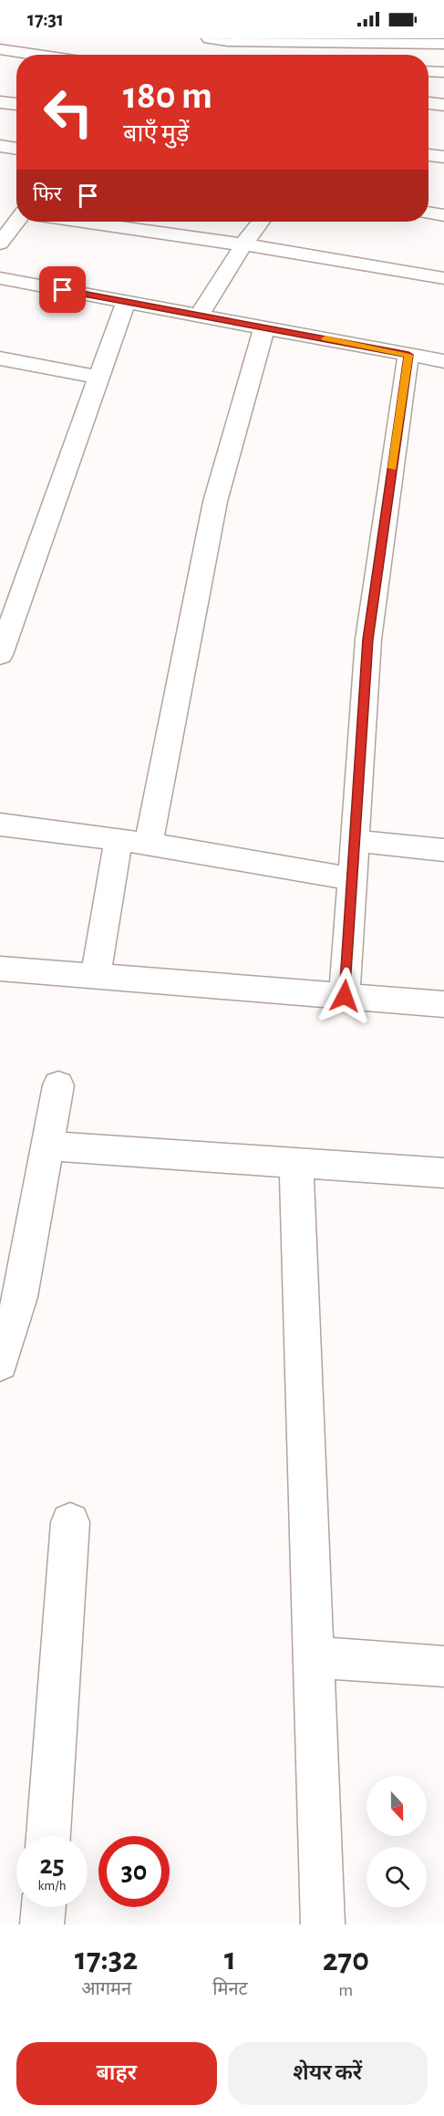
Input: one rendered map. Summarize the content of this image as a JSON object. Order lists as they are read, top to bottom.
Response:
{
  "north": "bottom",
  "page": {
    "status": "17:31",
    "turn": ["180 m", "बाएँ मुड़ें"],
    "then": "फिर",
    "speed": "25 km/h",
    "limit": "30",
    "eta": [
      "17:32",
      "आगमन",
      "1",
      "मिनट",
      "270",
      "m"
    ],
    "buttons": ["बाहर", "शेयर करें"]
  }
}
